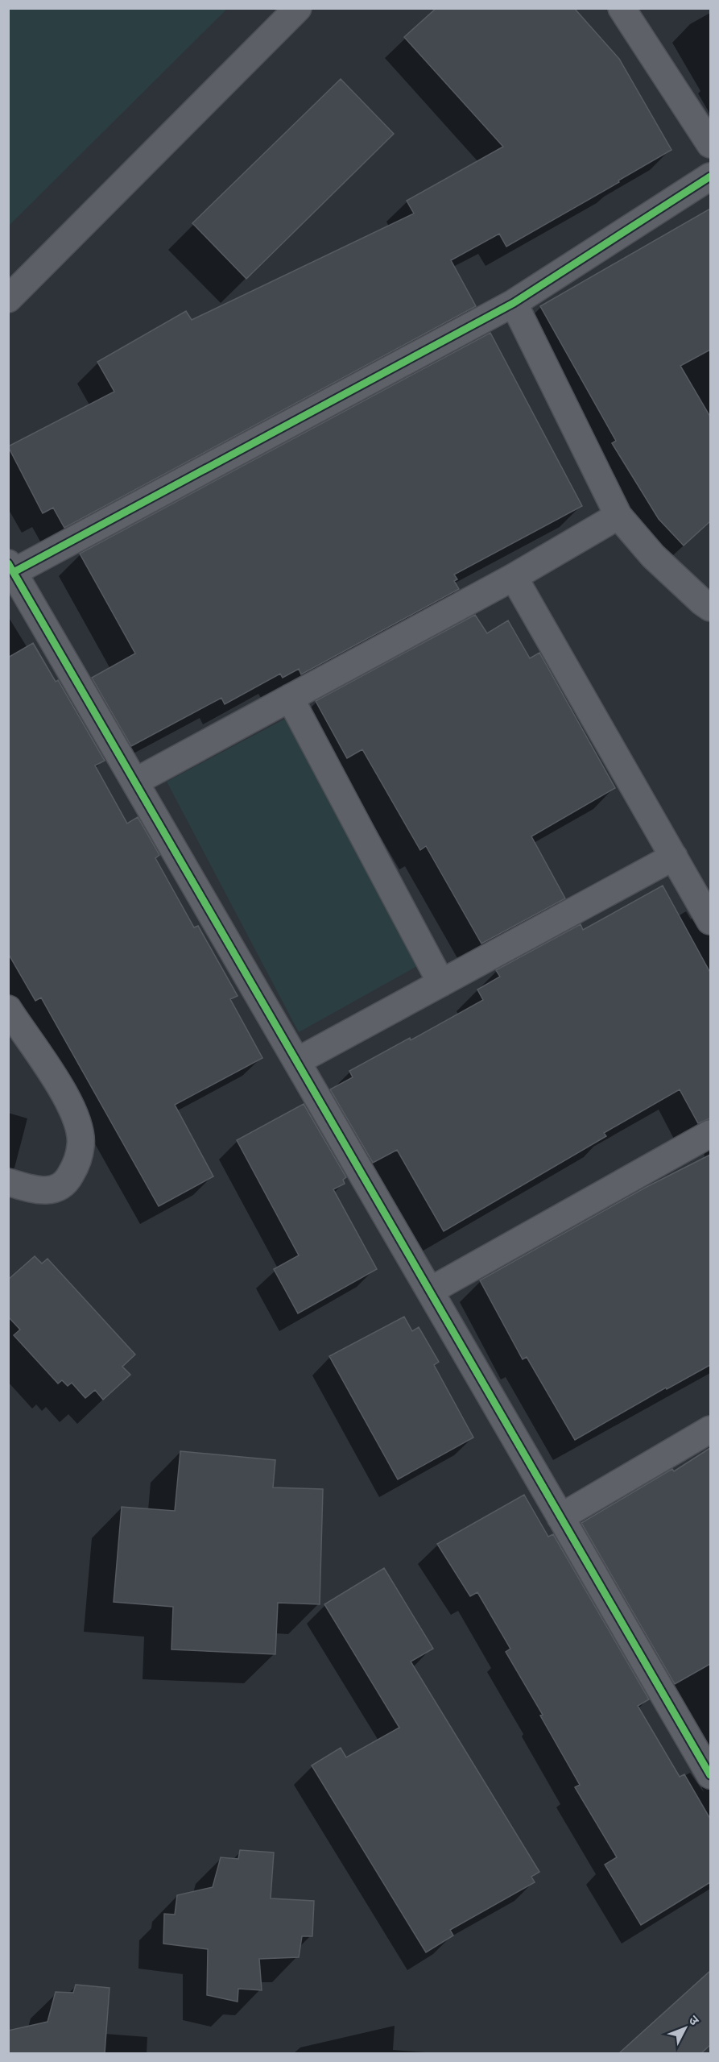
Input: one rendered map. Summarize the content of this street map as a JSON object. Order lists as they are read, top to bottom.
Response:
{
  "north": "top right"
}
